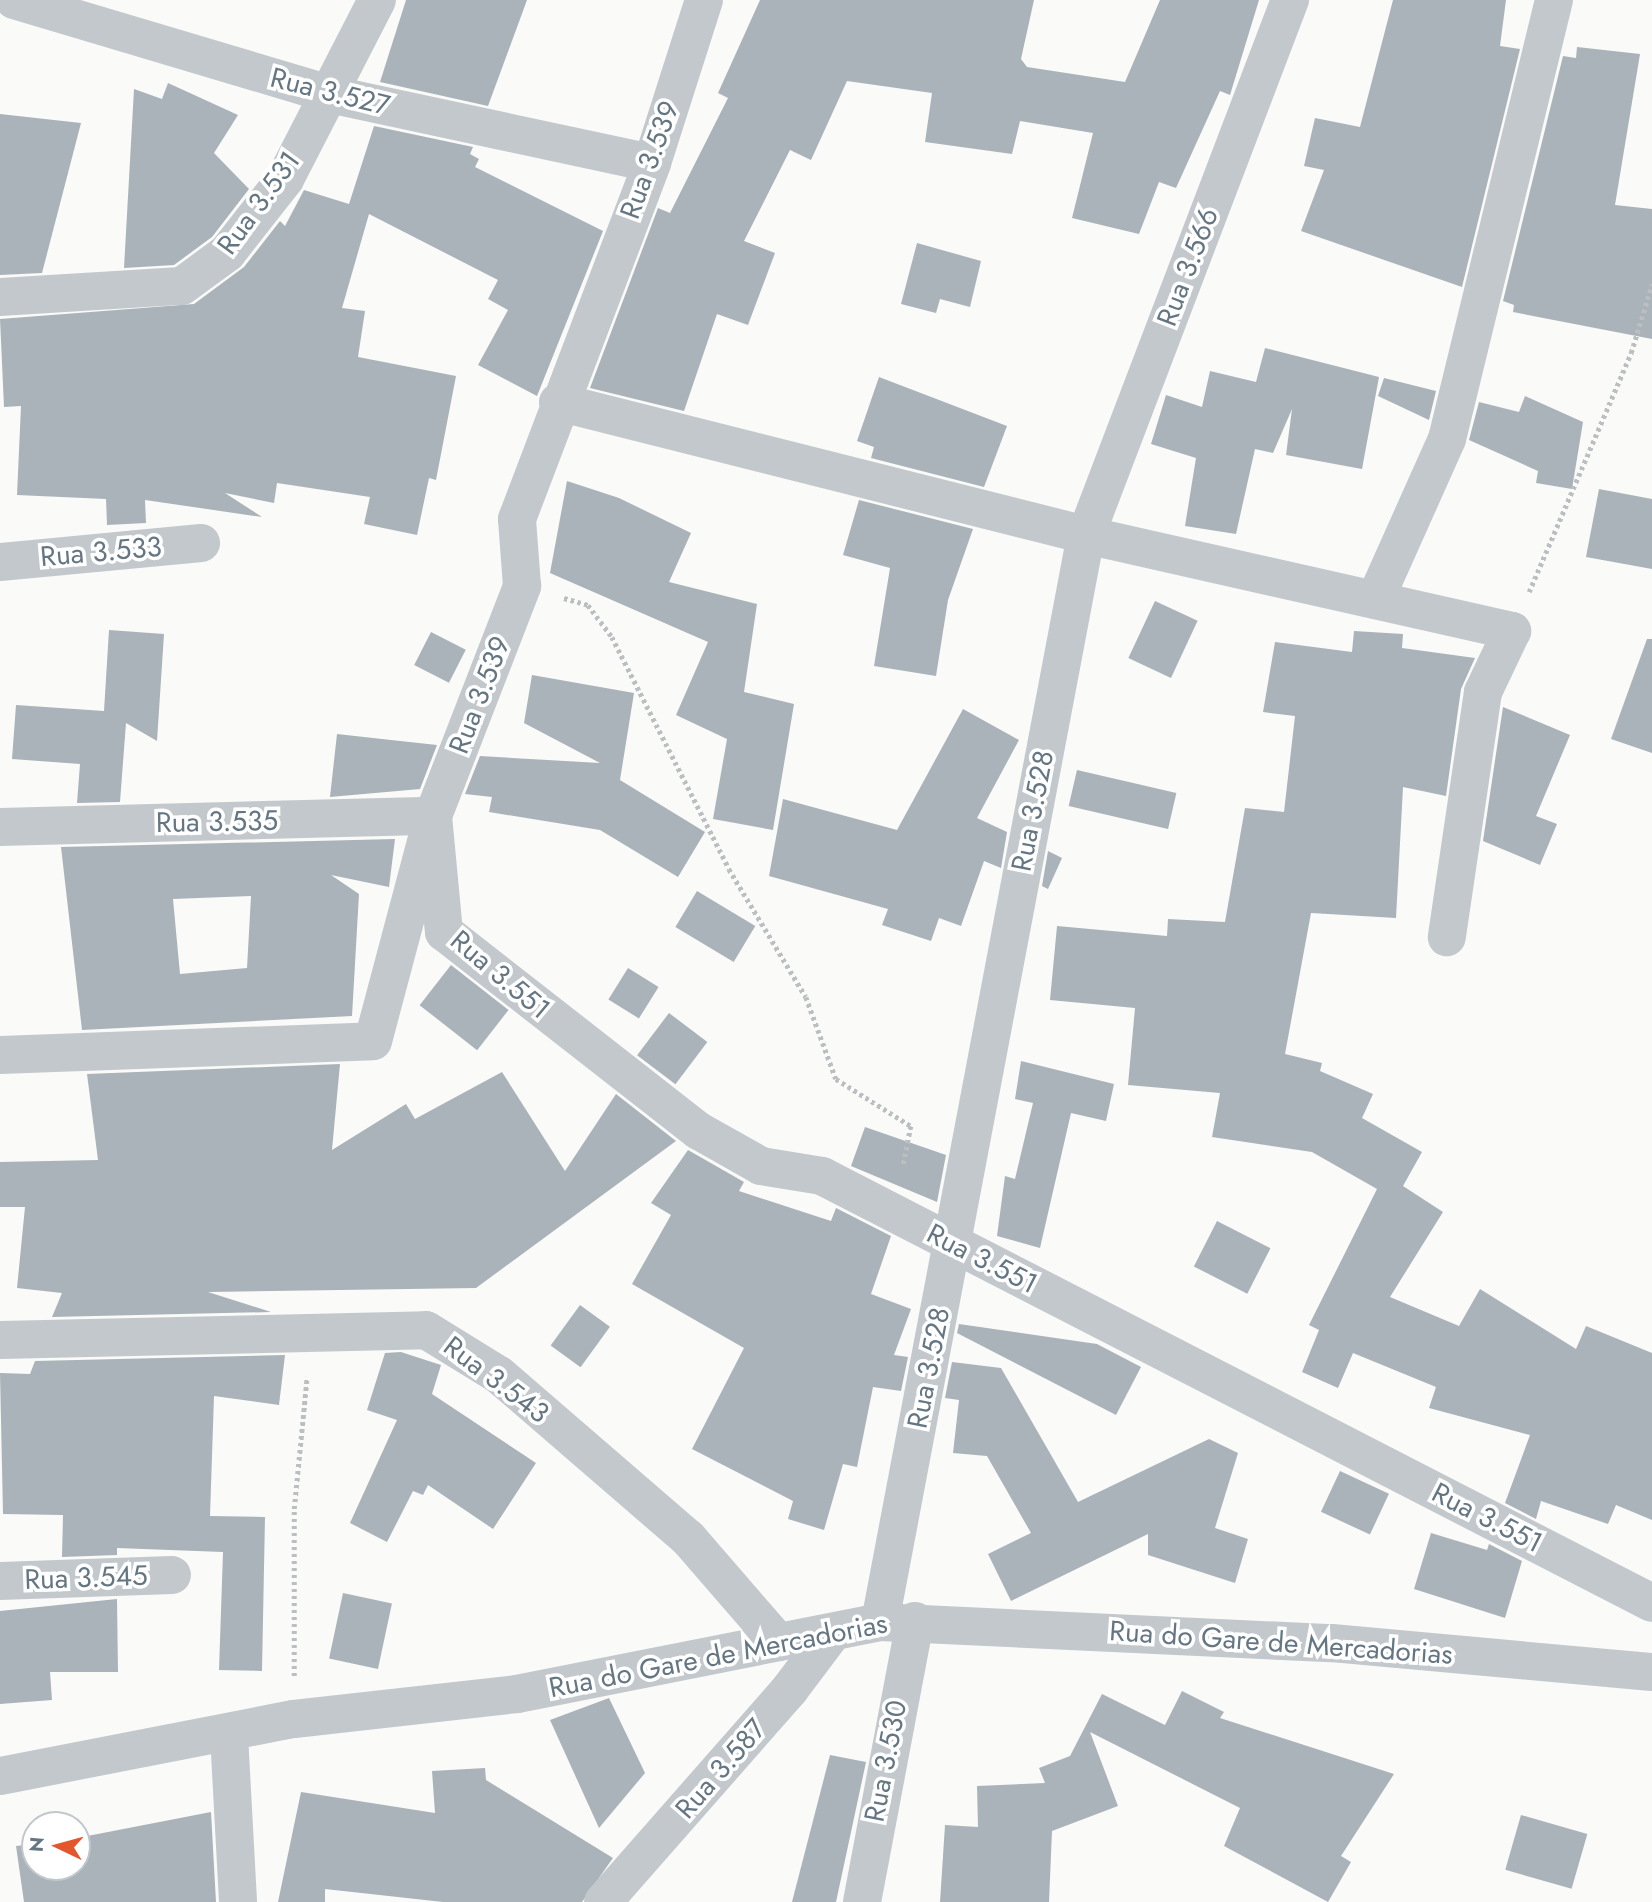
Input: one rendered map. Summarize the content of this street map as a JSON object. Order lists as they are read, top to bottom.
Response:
{
  "streets": {
    "street": [
      "Rua 3.527",
      "Rua 3.539",
      "Rua 3.531",
      "Rua 3.566",
      "Rua 3.533",
      "Rua 3.528",
      "Rua 3.535",
      "Rua 3.551",
      "Rua 3.543",
      "Rua 3.545",
      "Rua do Gare de Mercadorias",
      "Rua 3.530",
      "Rua 3.587"
    ]
  },
  "crossings": [
    ["Rua 3.527", "Rua 3.539"],
    ["Rua 3.527", "Rua 3.531"],
    ["Rua 3.539", "Rua 3.535"],
    ["Rua 3.539", "Rua 3.551"],
    ["Rua 3.566", "Rua 3.528"],
    ["Rua 3.528", "Rua 3.551"],
    ["Rua 3.528", "Rua do Gare de Mercadorias"],
    ["Rua 3.528", "Rua 3.530"],
    ["Rua 3.535", "Rua 3.551"],
    ["Rua 3.543", "Rua do Gare de Mercadorias"],
    ["Rua do Gare de Mercadorias", "Rua 3.530"],
    ["Rua do Gare de Mercadorias", "Rua 3.587"]
  ],
  "north": "left"
}
